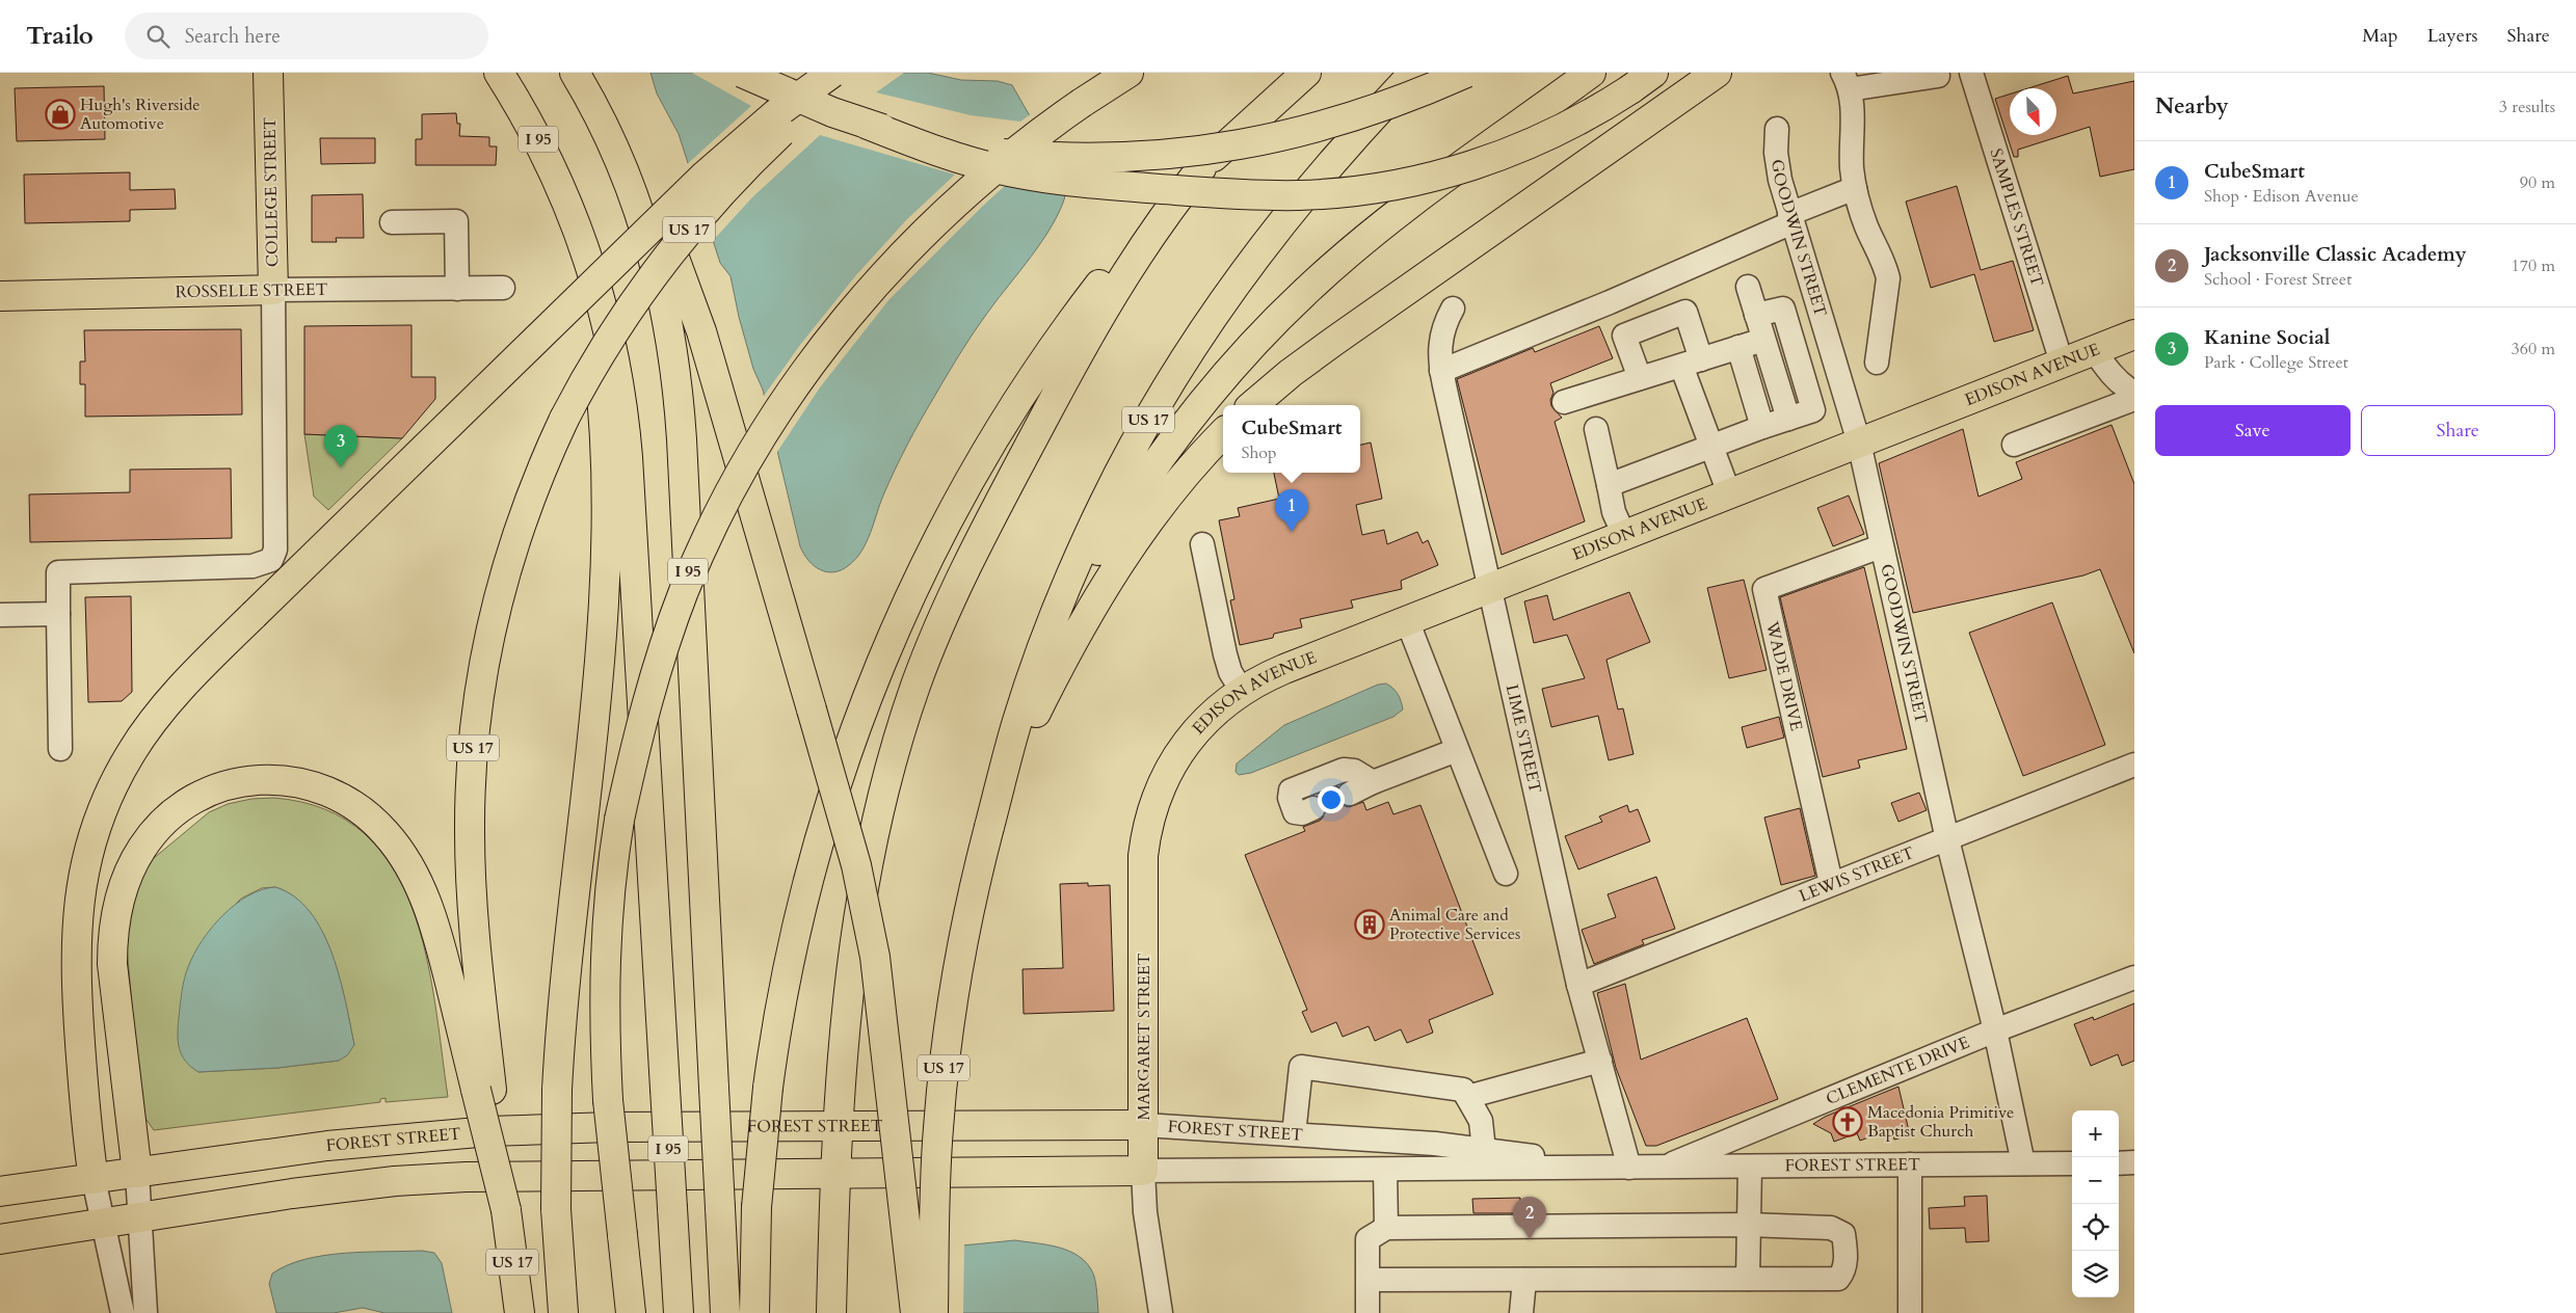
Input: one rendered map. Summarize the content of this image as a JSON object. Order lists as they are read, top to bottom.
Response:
{
  "streets": {
    "main road": [
      "I 95",
      "COLLEGE STREET",
      "US 17",
      "ROSSELLE STREET",
      "EDISON AVENUE",
      "MARGARET STREET",
      "FOREST STREET"
    ],
    "street": [
      "SAMPLES STREET",
      "GOODWIN STREET",
      "WADE DRIVE",
      "LIME STREET",
      "LEWIS STREET",
      "CLEMENTE DRIVE"
    ]
  },
  "crossings": [
    ["COLLEGE STREET", "ROSSELLE STREET"],
    ["SAMPLES STREET", "EDISON AVENUE"],
    ["GOODWIN STREET", "EDISON AVENUE"],
    ["GOODWIN STREET", "WADE DRIVE"],
    ["GOODWIN STREET", "LEWIS STREET"],
    ["GOODWIN STREET", "CLEMENTE DRIVE"],
    ["GOODWIN STREET", "FOREST STREET"],
    ["EDISON AVENUE", "LIME STREET"],
    ["EDISON AVENUE", "MARGARET STREET"],
    ["WADE DRIVE", "LEWIS STREET"],
    ["LIME STREET", "LEWIS STREET"],
    ["LIME STREET", "FOREST STREET"],
    ["MARGARET STREET", "FOREST STREET"],
    ["CLEMENTE DRIVE", "FOREST STREET"]
  ],
  "places": {
    "shop": ["Hugh's Riverside Automotive"],
    "building": ["Animal Care and Protective Services"],
    "church": ["Macedonia Primitive Baptist Church"]
  },
  "north": "bottom right",
  "page": {
    "header": "Trailo",
    "search": "Search here",
    "nav": ["Map", "Layers", "Share"],
    "heading": ["Nearby", "3 results"],
    "list": [
      {
        "mark": "1",
        "name": "CubeSmart",
        "note": "Shop · Edison Avenue",
        "value": "90 m"
      },
      {
        "mark": "2",
        "name": "Jacksonville Classic Academy",
        "note": "School · Forest Street",
        "value": "170 m"
      },
      {
        "mark": "3",
        "name": "Kanine Social",
        "note": "Park · College Street",
        "value": "360 m"
      }
    ],
    "buttons": ["Save", "Share"],
    "popup": ["CubeSmart", "Shop"],
    "pins": ["3", "1", "2"],
    "map_buttons": ["+", "−"]
  }
}
